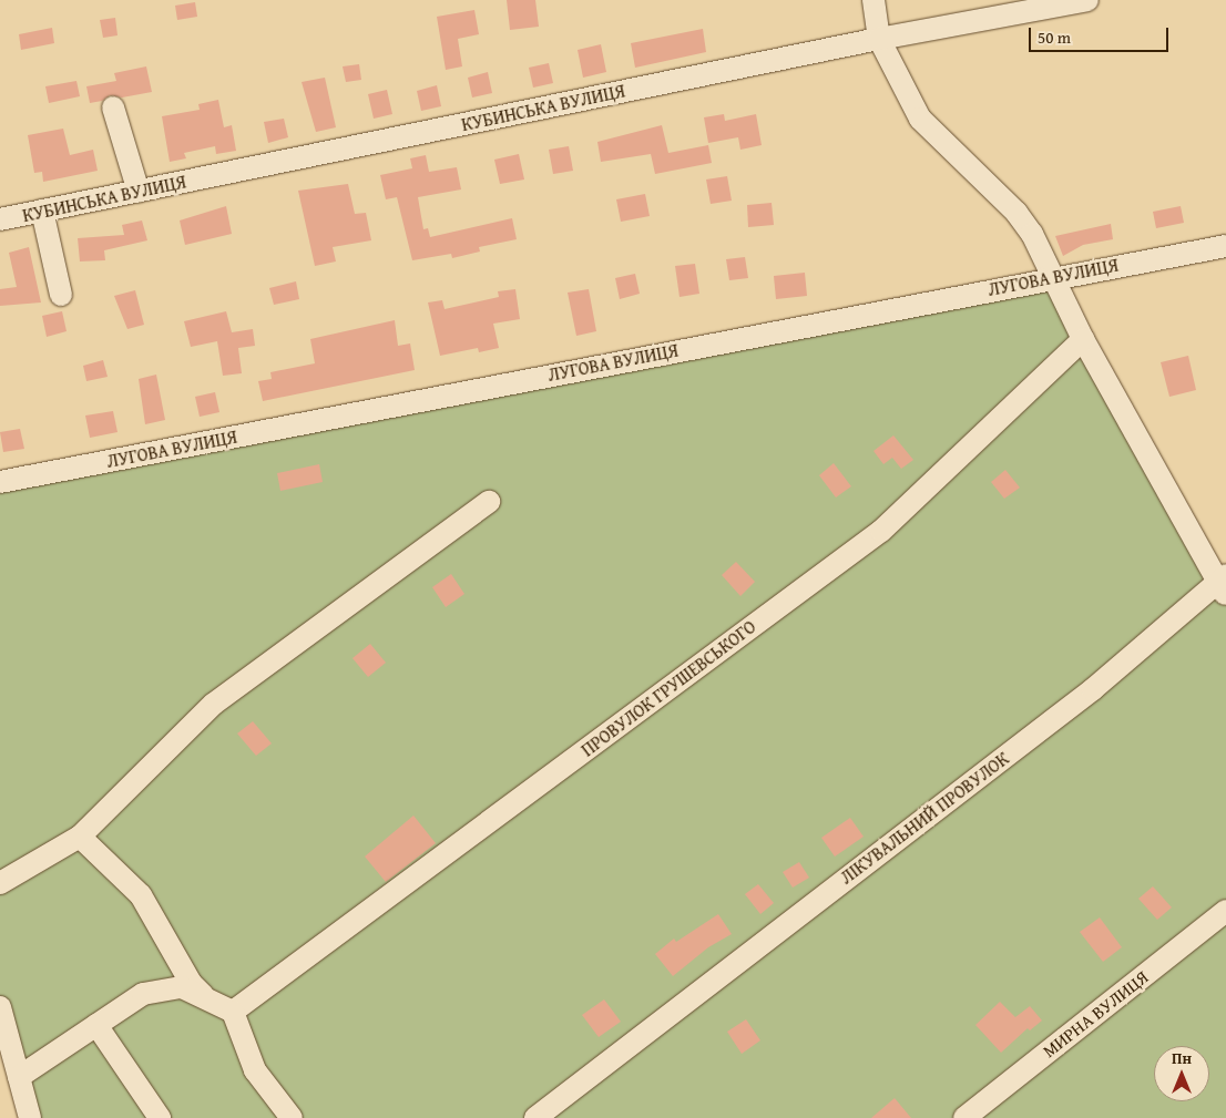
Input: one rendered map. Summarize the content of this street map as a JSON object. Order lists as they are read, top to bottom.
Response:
{
  "streets": {
    "street": [
      "КУБИНСЬКА ВУЛИЦЯ",
      "ЛУГОВА ВУЛИЦЯ",
      "ПРОВУЛОК ГРУШЕВСЬКОГО",
      "ЛІКУВАЛЬНИЙ ПРОВУЛОК",
      "МИРНА ВУЛИЦЯ"
    ]
  },
  "scale_bar": "50 m",
  "north": "top"
}
